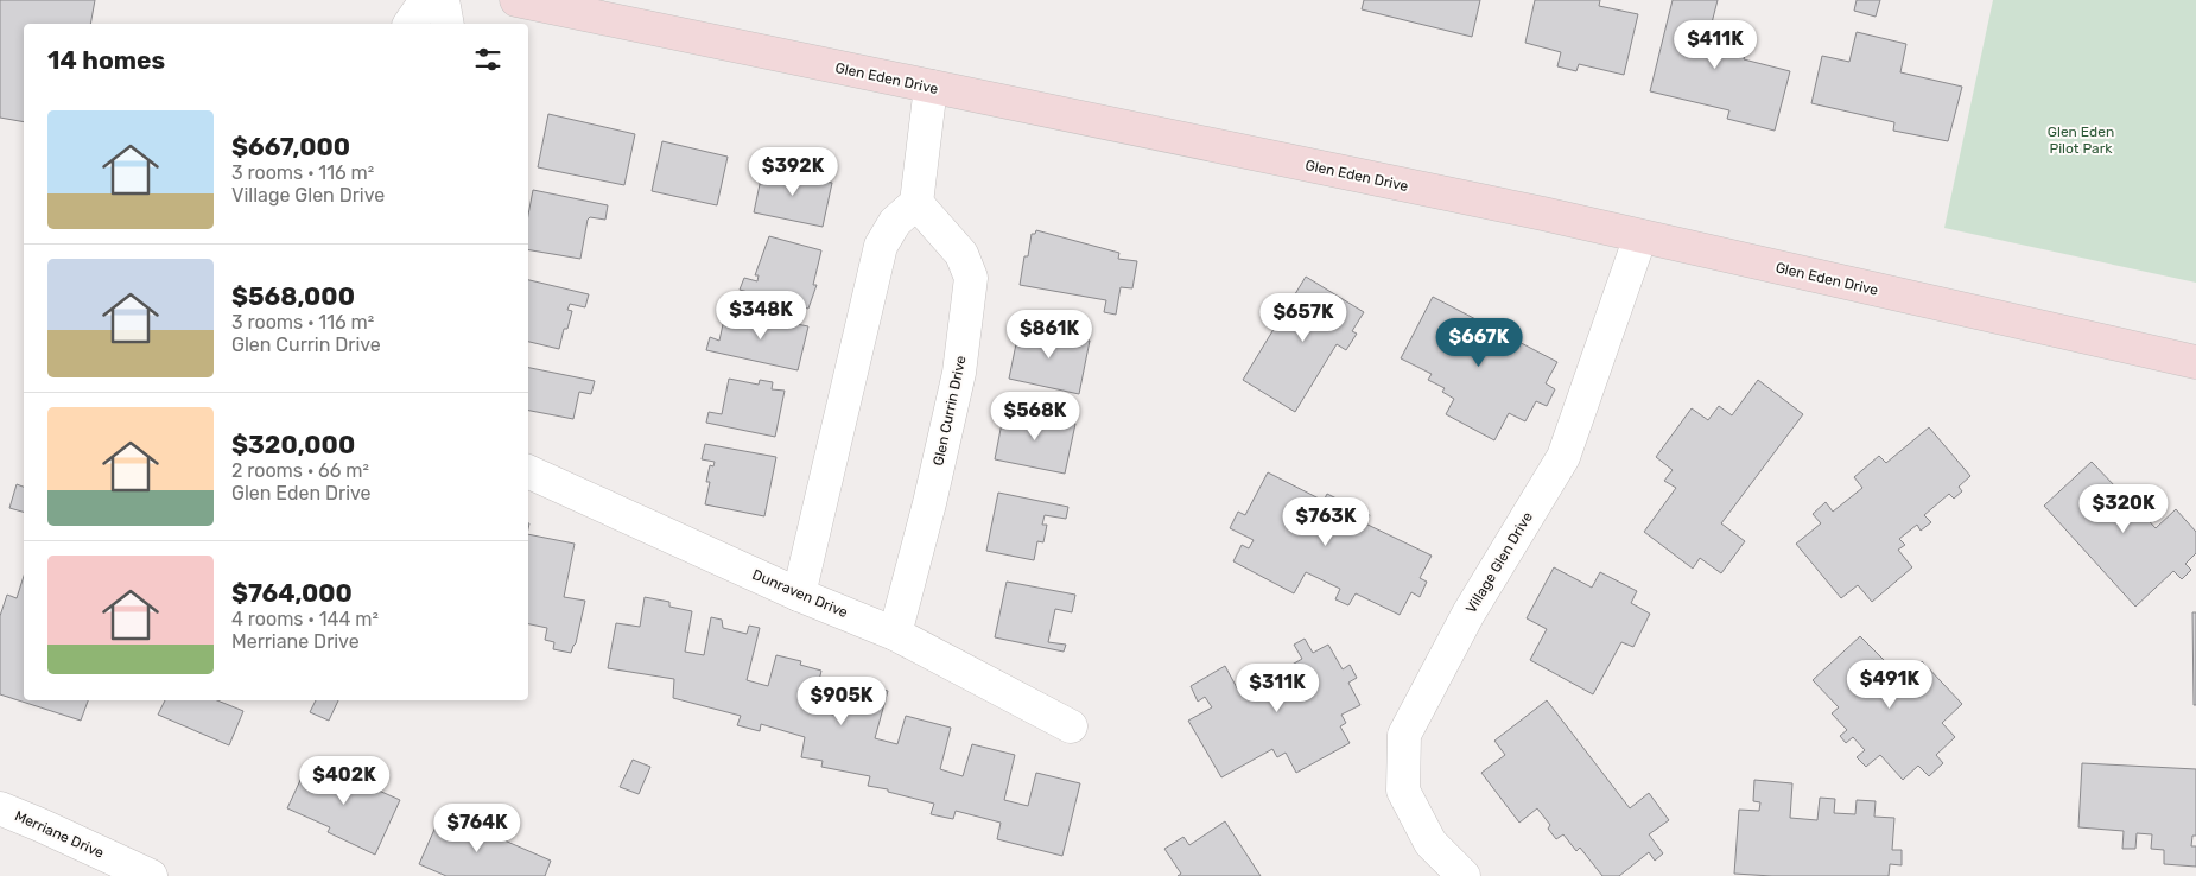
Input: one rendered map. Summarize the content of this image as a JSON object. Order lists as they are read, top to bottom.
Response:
{
  "streets": {
    "main road": ["Glen Eden Drive"],
    "street": [
      "Glen Currin Drive",
      "Village Glen Drive",
      "Dunraven Drive",
      "Merriane Drive"
    ]
  },
  "crossings": [
    ["Glen Eden Drive", "Village Glen Drive"],
    ["Glen Currin Drive", "Dunraven Drive"]
  ],
  "parks": ["Glen Eden Pilot Park"],
  "page": {
    "price": [
      "$411K",
      "$392K",
      "$348K",
      "$657K",
      "$861K",
      "$667K",
      "$568K",
      "$320K",
      "$763K",
      "$491K",
      "$311K",
      "$905K",
      "$402K",
      "$764K"
    ],
    "heading": "14 homes",
    "list": [
      {
        "name": "$667,000",
        "note": "3 rooms · 116 m² · Village Glen Drive"
      },
      {
        "name": "$568,000",
        "note": "3 rooms · 116 m² · Glen Currin Drive"
      },
      {
        "name": "$320,000",
        "note": "2 rooms · 66 m² · Glen Eden Drive"
      },
      {
        "name": "$764,000",
        "note": "4 rooms · 144 m² · Merriane Drive"
      }
    ]
  }
}
